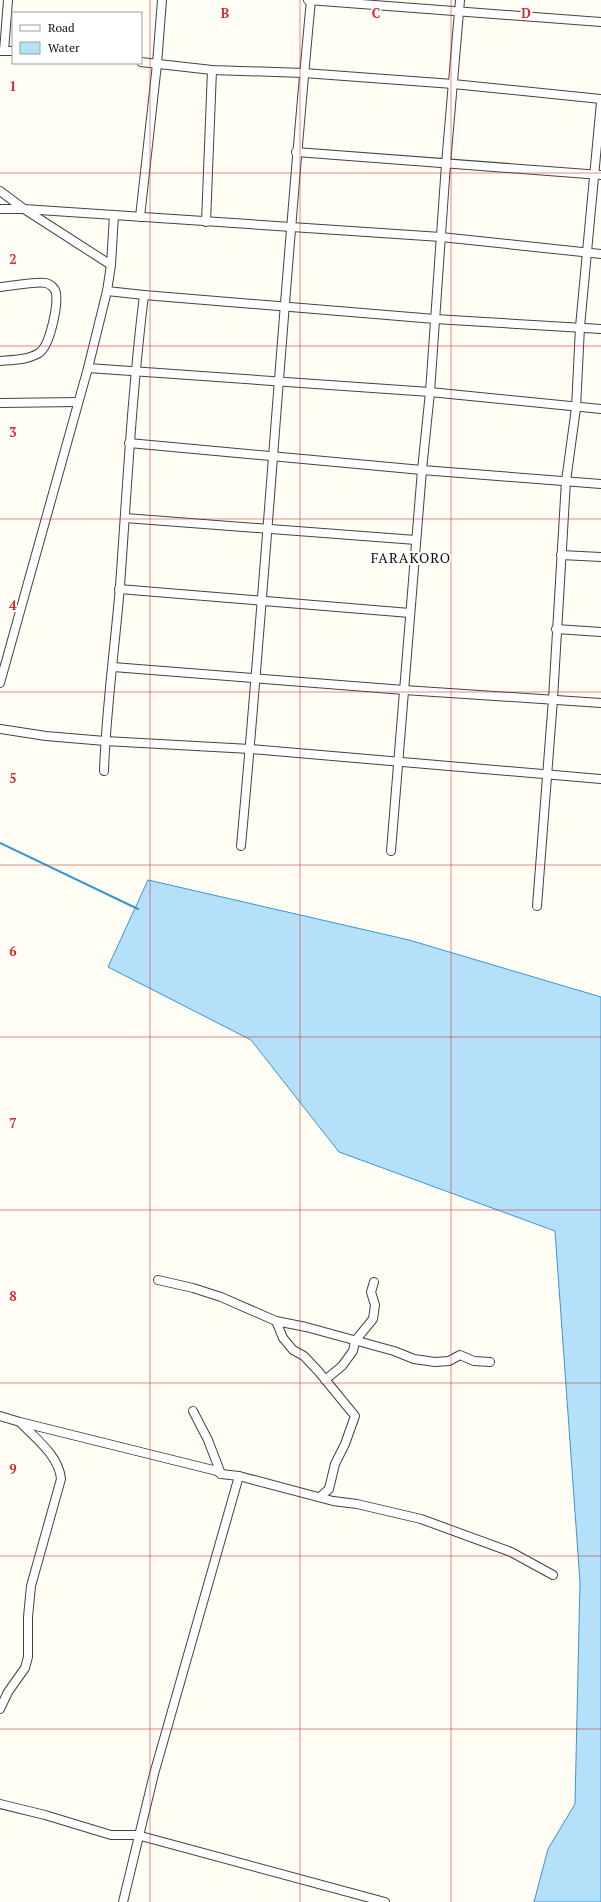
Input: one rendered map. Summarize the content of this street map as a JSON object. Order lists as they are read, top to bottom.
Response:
{
  "districts": ["FARAKORO"],
  "legend": ["Road", "Water"],
  "grid": {
    "columns": ["B", "C", "D"],
    "rows": [
      "1",
      "2",
      "3",
      "4",
      "5",
      "6",
      "7",
      "8",
      "9"
    ]
  }
}
